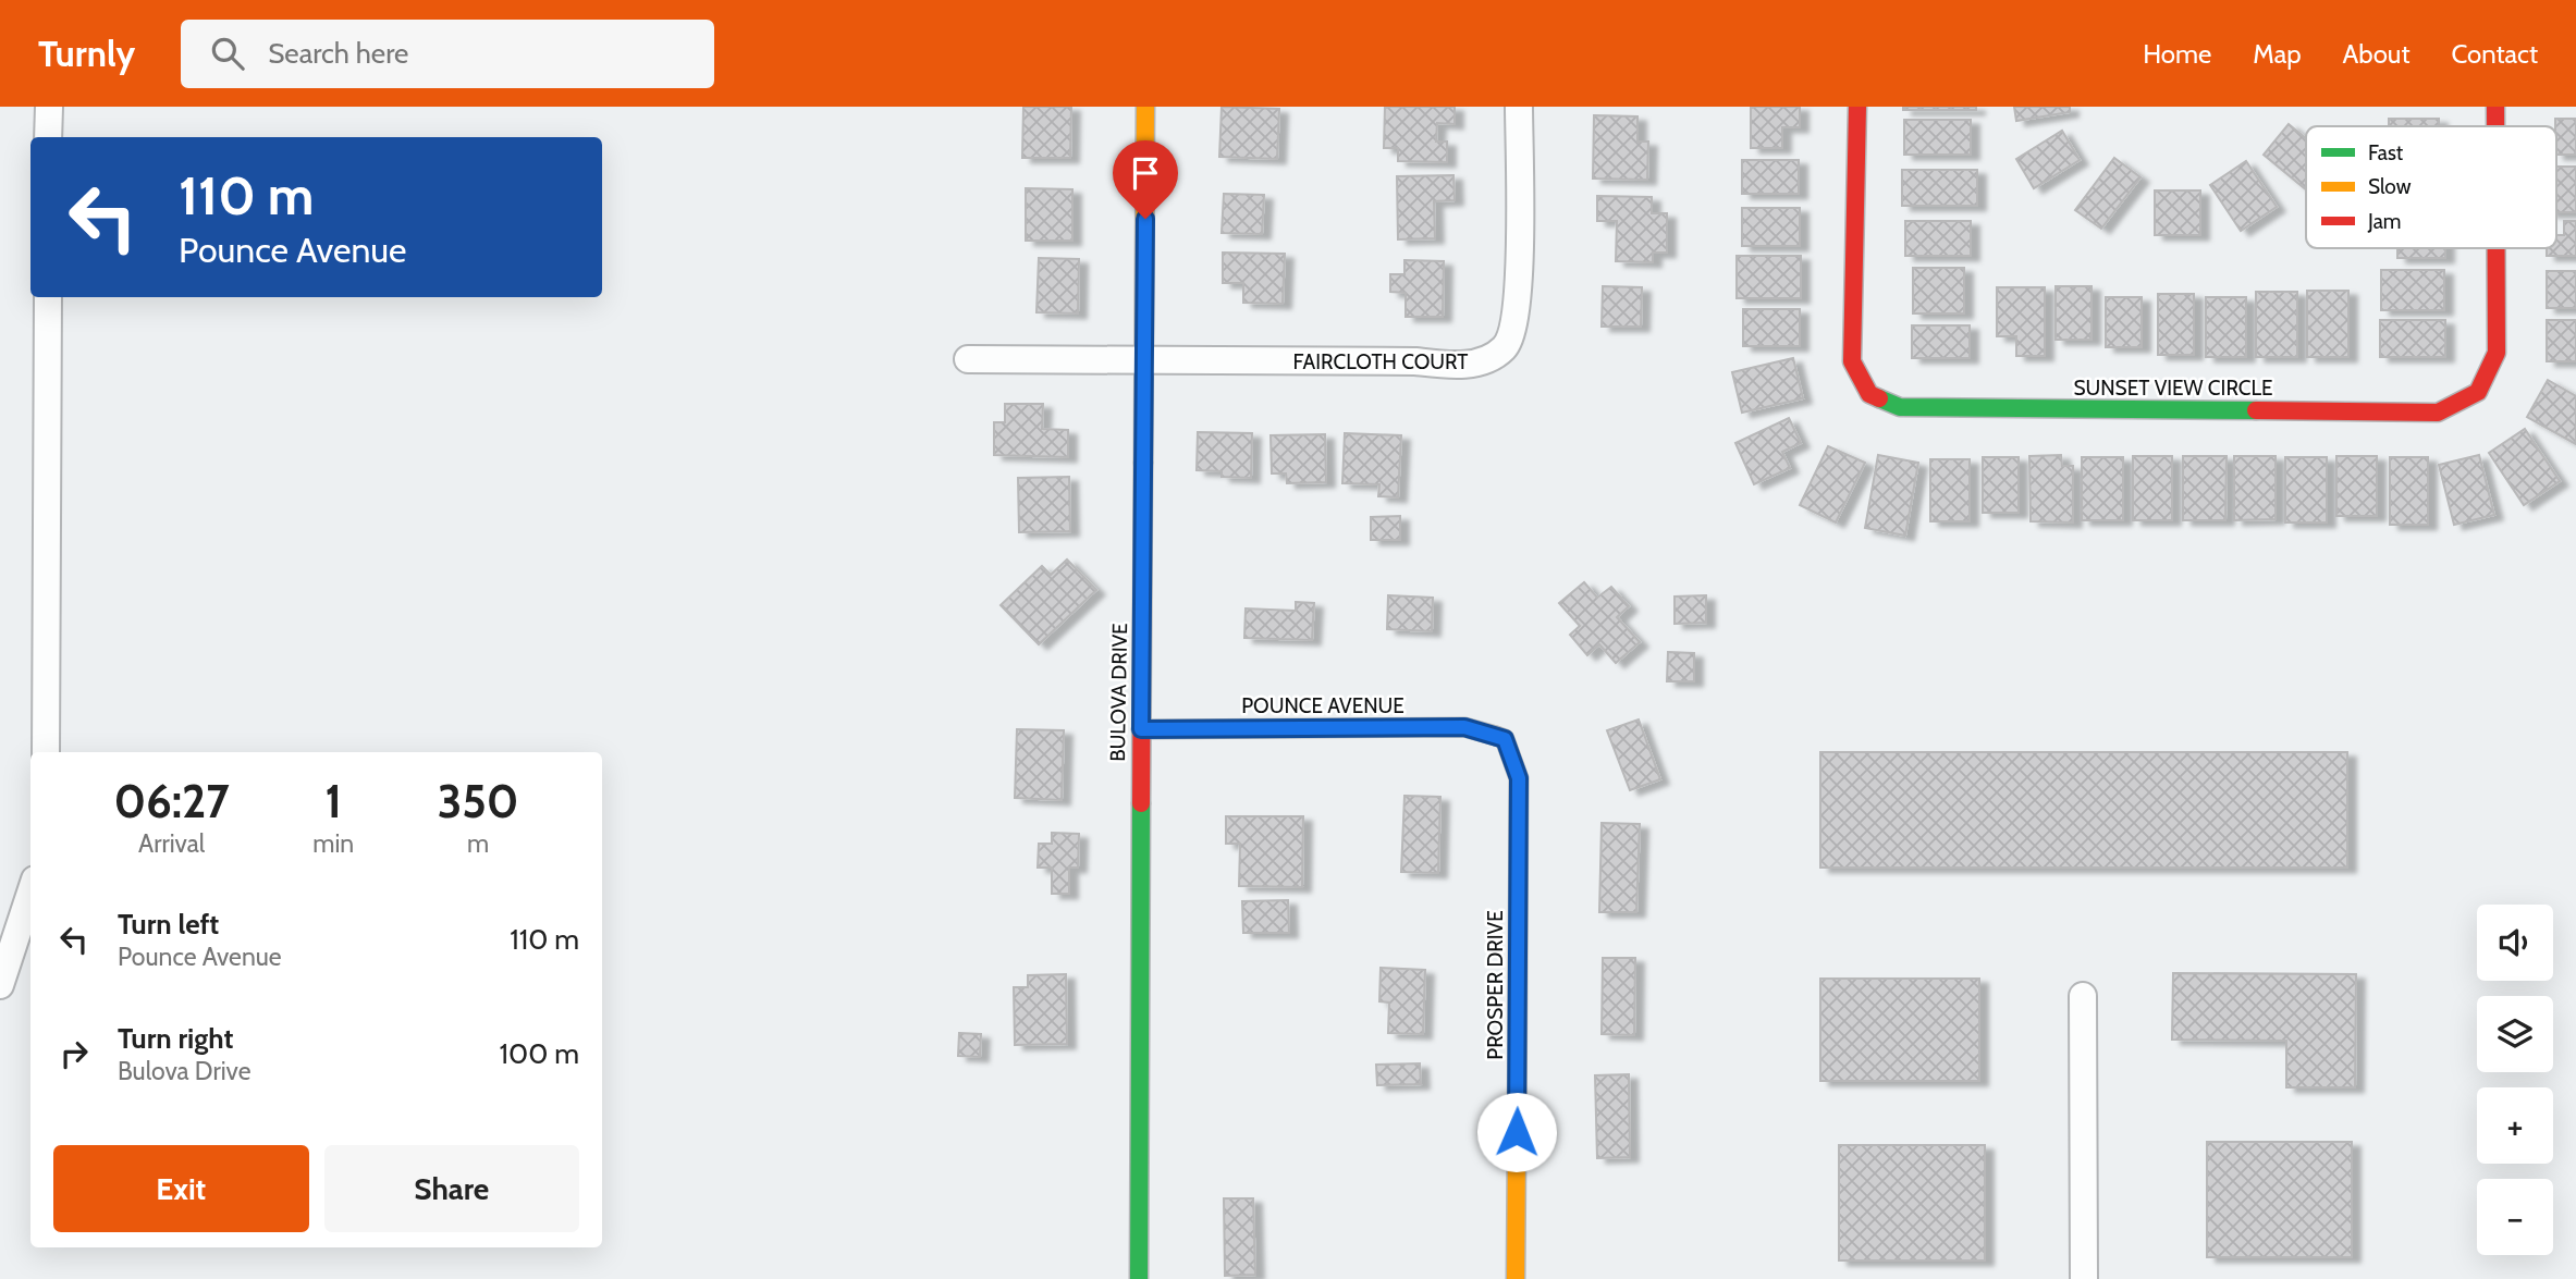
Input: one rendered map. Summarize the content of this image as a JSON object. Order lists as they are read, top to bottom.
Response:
{
  "streets": {
    "street": [
      "FAIRCLOTH COURT",
      "SUNSET VIEW CIRCLE",
      "BULOVA DRIVE",
      "POUNCE AVENUE",
      "PROSPER DRIVE"
    ]
  },
  "crossings": [
    ["FAIRCLOTH COURT", "BULOVA DRIVE"],
    ["BULOVA DRIVE", "POUNCE AVENUE"],
    ["POUNCE AVENUE", "PROSPER DRIVE"]
  ],
  "legend": ["Fast", "Slow", "Jam"],
  "page": {
    "header": "Turnly",
    "search": "Search here",
    "nav": [
      "Home",
      "Map",
      "About",
      "Contact"
    ],
    "turn": ["110 m", "Pounce Avenue"],
    "eta": [
      "06:27",
      "Arrival",
      "1",
      "min",
      "350",
      "m"
    ],
    "list": [
      {
        "name": "Turn left",
        "note": "Pounce Avenue",
        "value": "110 m"
      },
      {
        "name": "Turn right",
        "note": "Bulova Drive",
        "value": "100 m"
      }
    ],
    "map_buttons": ["+", "−"],
    "buttons": ["Exit", "Share"]
  }
}
